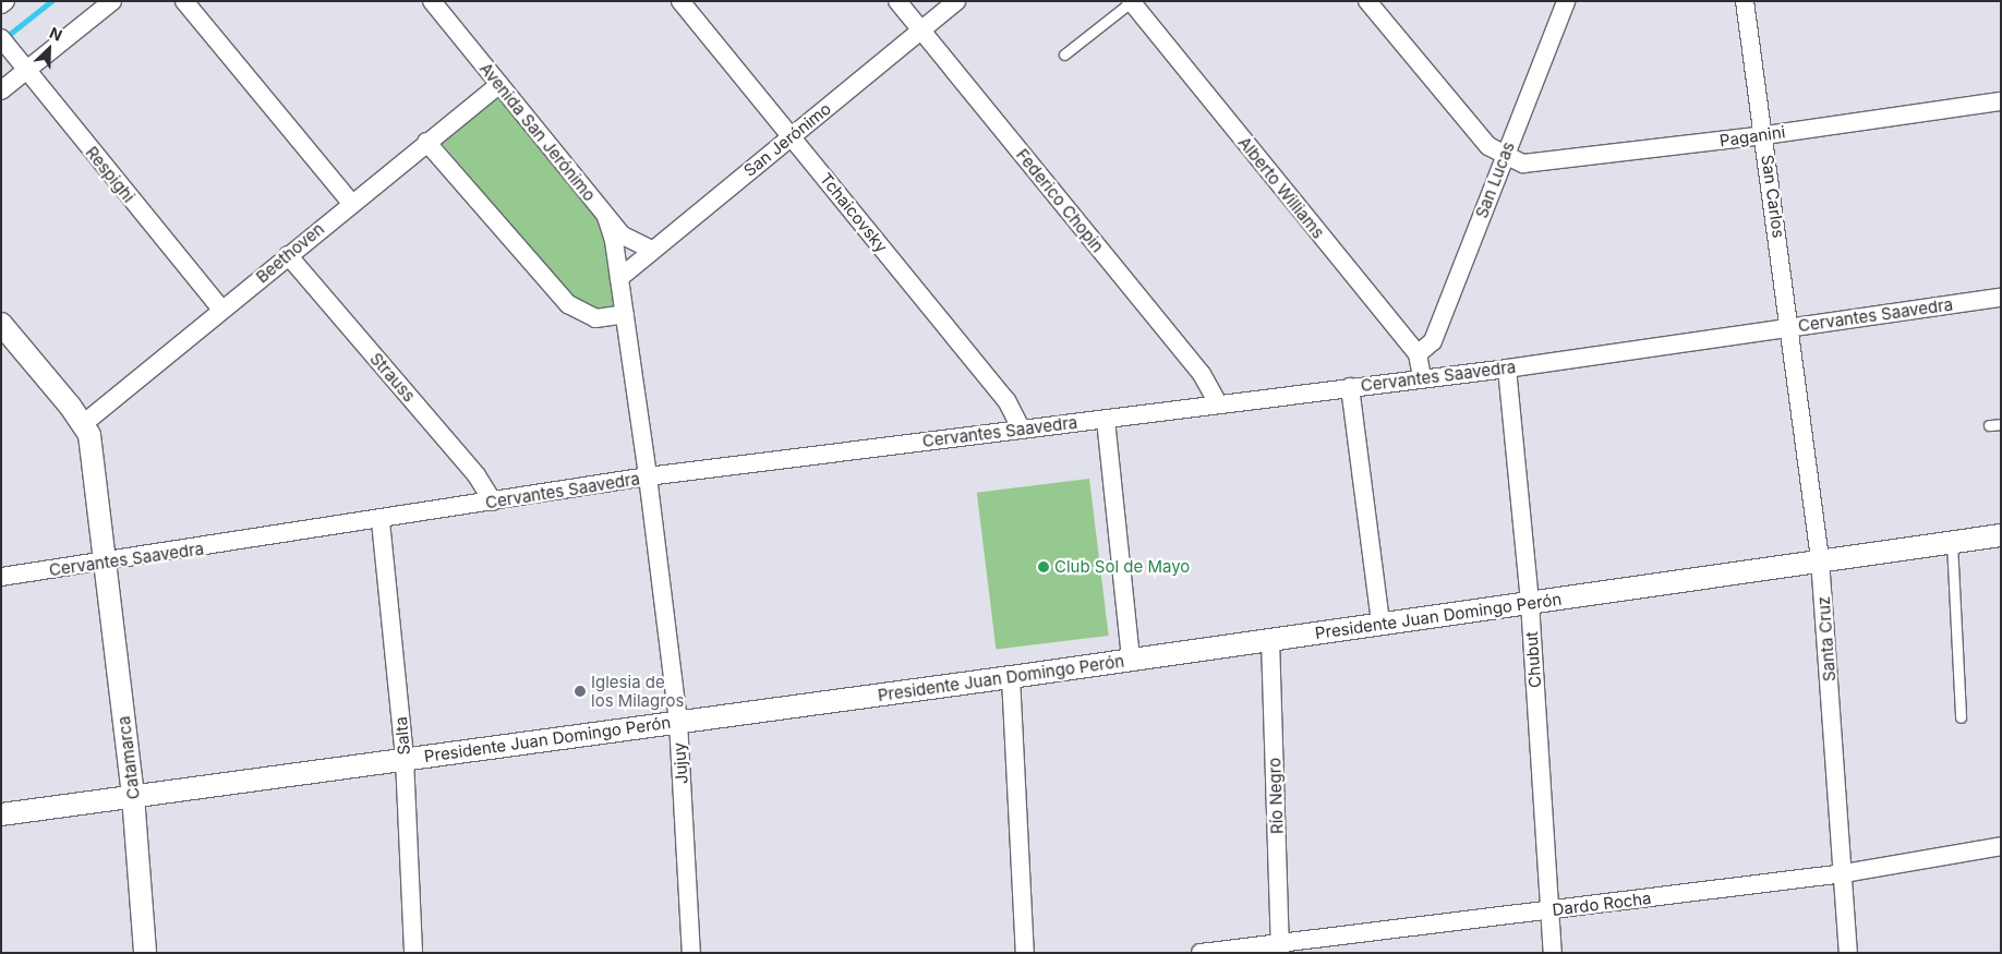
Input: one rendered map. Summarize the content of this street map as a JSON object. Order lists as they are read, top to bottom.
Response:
{
  "streets": {
    "street": [
      "Avenida San Jerónimo",
      "Paganini",
      "San Jerónimo",
      "Respighi",
      "San Lucas",
      "Alberto Williams",
      "San Carlos",
      "Federico Chopin",
      "Tchaicovsky",
      "Beethoven",
      "Cervantes Saavedra",
      "Strauss",
      "Presidente Juan Domingo Perón",
      "Santa Cruz",
      "Chubut",
      "Salta",
      "Catamarca",
      "Jujuy",
      "Río Negro",
      "Dardo Rocha"
    ]
  },
  "crossings": [
    ["Avenida San Jerónimo", "San Jerónimo"],
    ["Avenida San Jerónimo", "Beethoven"],
    ["Avenida San Jerónimo", "Jujuy"],
    ["Paganini", "San Lucas"],
    ["Paganini", "San Carlos"],
    ["San Jerónimo", "Federico Chopin"],
    ["San Jerónimo", "Tchaicovsky"],
    ["San Jerónimo", "Jujuy"],
    ["Respighi", "Beethoven"],
    ["San Lucas", "Alberto Williams"],
    ["Alberto Williams", "Cervantes Saavedra"],
    ["San Carlos", "Cervantes Saavedra"],
    ["San Carlos", "Santa Cruz"],
    ["Federico Chopin", "Cervantes Saavedra"],
    ["Tchaicovsky", "Cervantes Saavedra"],
    ["Beethoven", "Strauss"],
    ["Beethoven", "Catamarca"],
    ["Cervantes Saavedra", "Strauss"],
    ["Cervantes Saavedra", "Santa Cruz"],
    ["Cervantes Saavedra", "Chubut"],
    ["Cervantes Saavedra", "Salta"],
    ["Cervantes Saavedra", "Catamarca"],
    ["Cervantes Saavedra", "Jujuy"],
    ["Presidente Juan Domingo Perón", "Santa Cruz"],
    ["Presidente Juan Domingo Perón", "Chubut"],
    ["Presidente Juan Domingo Perón", "Salta"],
    ["Presidente Juan Domingo Perón", "Catamarca"],
    ["Presidente Juan Domingo Perón", "Jujuy"],
    ["Presidente Juan Domingo Perón", "Río Negro"],
    ["Santa Cruz", "Dardo Rocha"],
    ["Chubut", "Dardo Rocha"],
    ["Río Negro", "Dardo Rocha"]
  ],
  "places": ["Club Sol de Mayo", "Iglesia de los Milagros"],
  "north": "top right"
}
